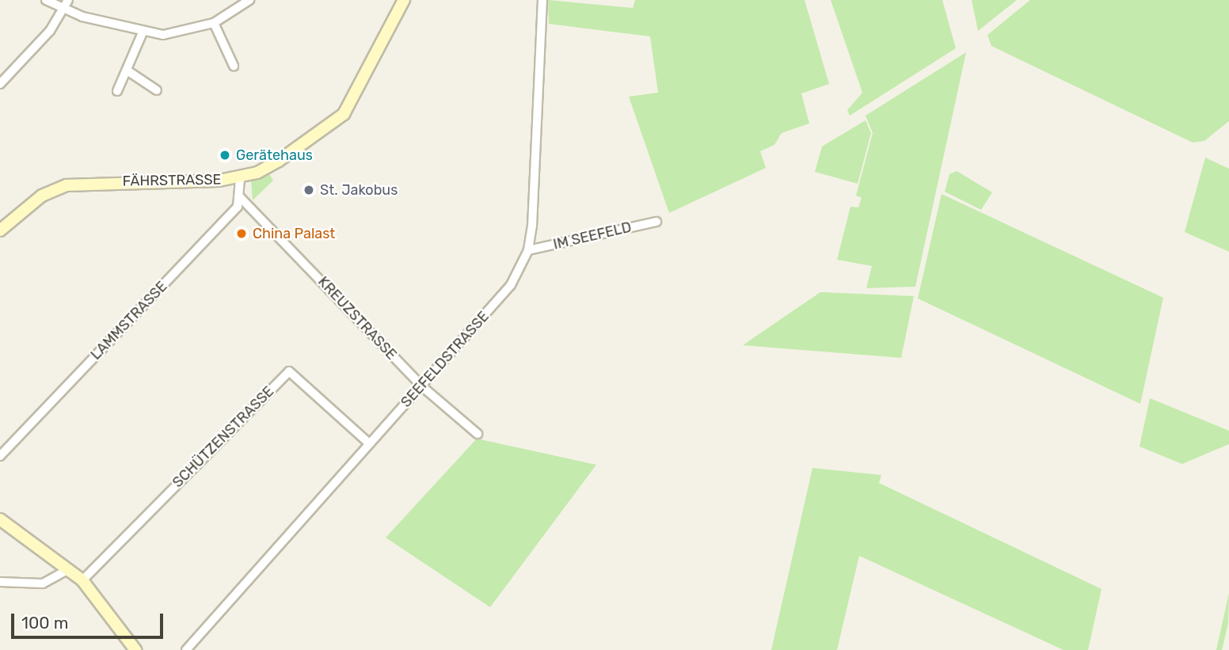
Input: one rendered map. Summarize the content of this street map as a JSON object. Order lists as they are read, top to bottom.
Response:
{
  "streets": {
    "main road": ["FÄHRSTRASSE"],
    "street": [
      "IM SEEFELD",
      "KREUZSTRASSE",
      "LAMMSTRASSE",
      "SEEFELDSTRASSE",
      "SCHÜTZENSTRASSE"
    ]
  },
  "crossings": [
    ["IM SEEFELD", "SEEFELDSTRASSE"],
    ["KREUZSTRASSE", "LAMMSTRASSE"],
    ["KREUZSTRASSE", "SEEFELDSTRASSE"],
    ["SEEFELDSTRASSE", "SCHÜTZENSTRASSE"]
  ],
  "places": ["Gerätehaus", "St. Jakobus", "China Palast"],
  "scale_bar": "100 m"
}
